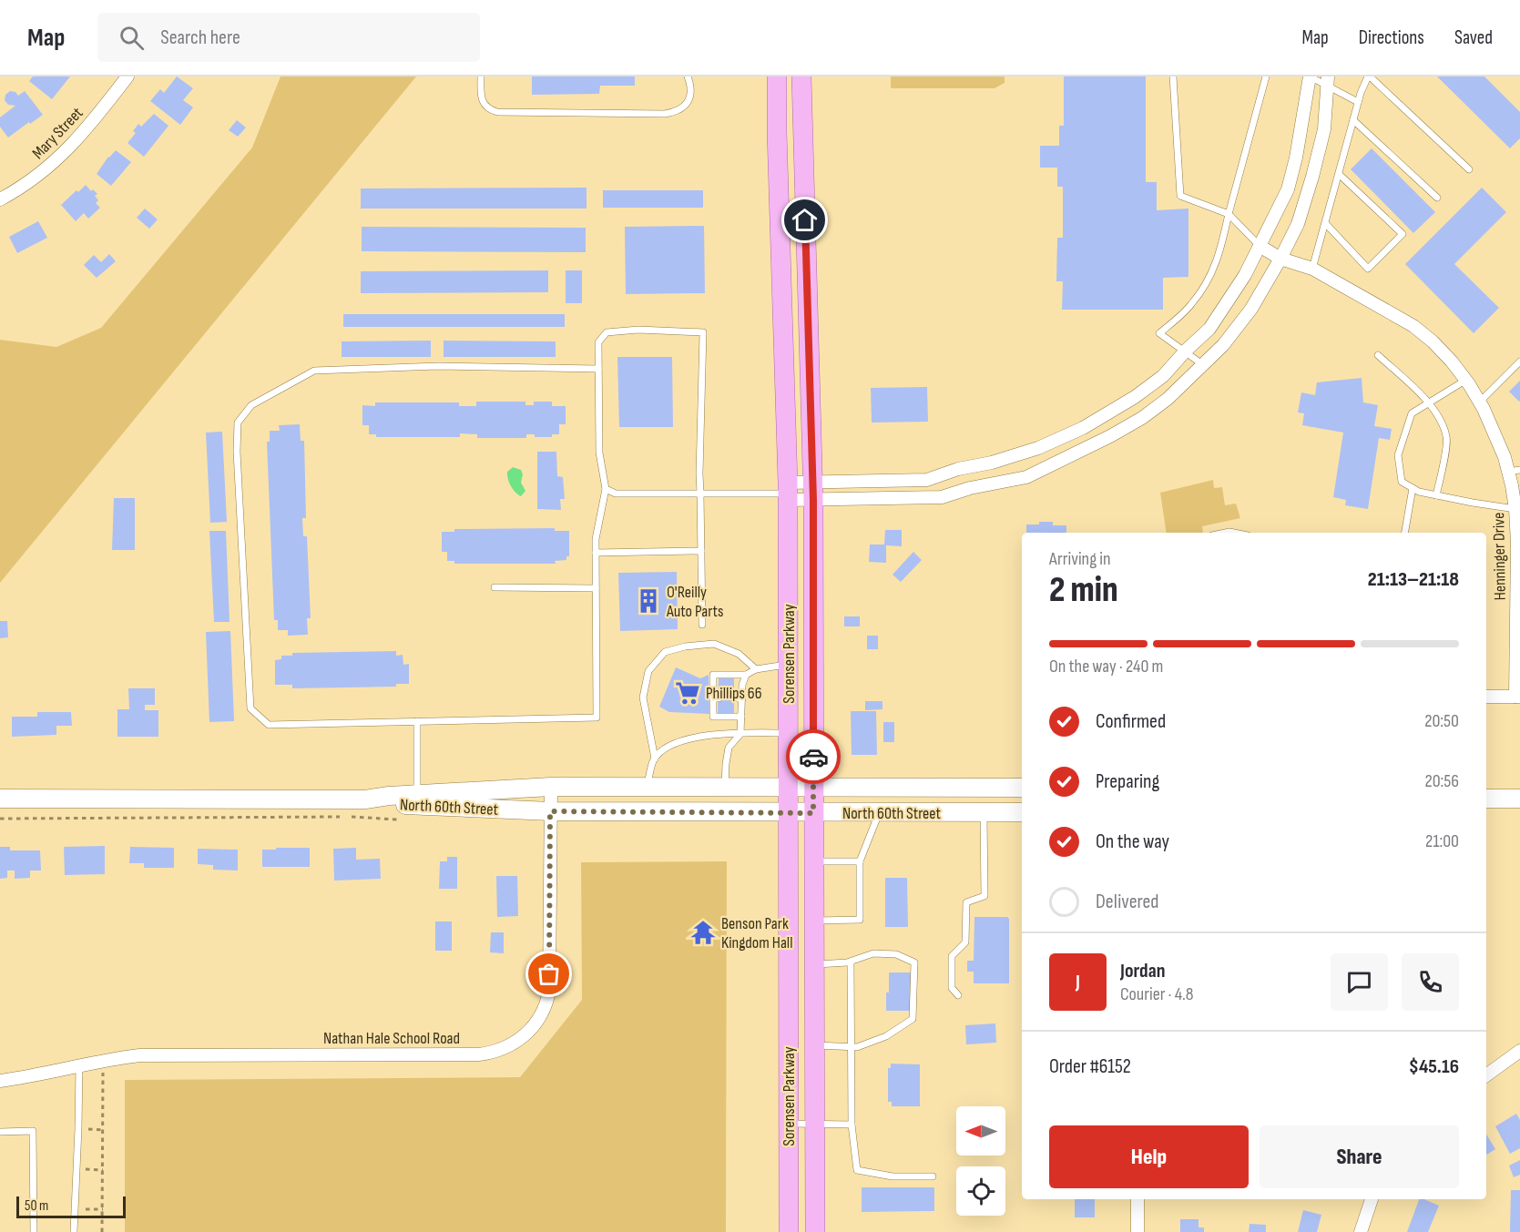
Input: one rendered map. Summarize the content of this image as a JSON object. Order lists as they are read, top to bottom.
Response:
{
  "streets": {
    "main road": ["Sorensen Parkway", "North 60th Street"],
    "street": ["Mary Street", "Henninger Drive", "Nathan Hale School Road"]
  },
  "crossings": [
    ["Sorensen Parkway", "North 60th Street"],
    ["North 60th Street", "Nathan Hale School Road"]
  ],
  "places": {
    "building": ["O'Reilly Auto Parts"],
    "supermarket": ["Phillips 66"],
    "temple": ["Benson Park Kingdom Hall"]
  },
  "scale_bar": "50 m",
  "north": "left",
  "page": {
    "header": "Map",
    "search": "Search here",
    "nav": ["Map", "Directions", "Saved"],
    "heading": ["2 min", "Arriving in", "21:13–21:18"],
    "panel": [
      "Jordan",
      "Courier · 4.8",
      "Order #6152",
      "$45.16"
    ],
    "bar": "On the way · 240 m",
    "list": [
      ["Confirmed", "20:50"],
      ["Preparing", "20:56"],
      ["On the way", "21:00"],
      "Delivered"
    ],
    "round": "J",
    "buttons": ["Help", "Share"],
    "scale": "50 m"
  }
}
